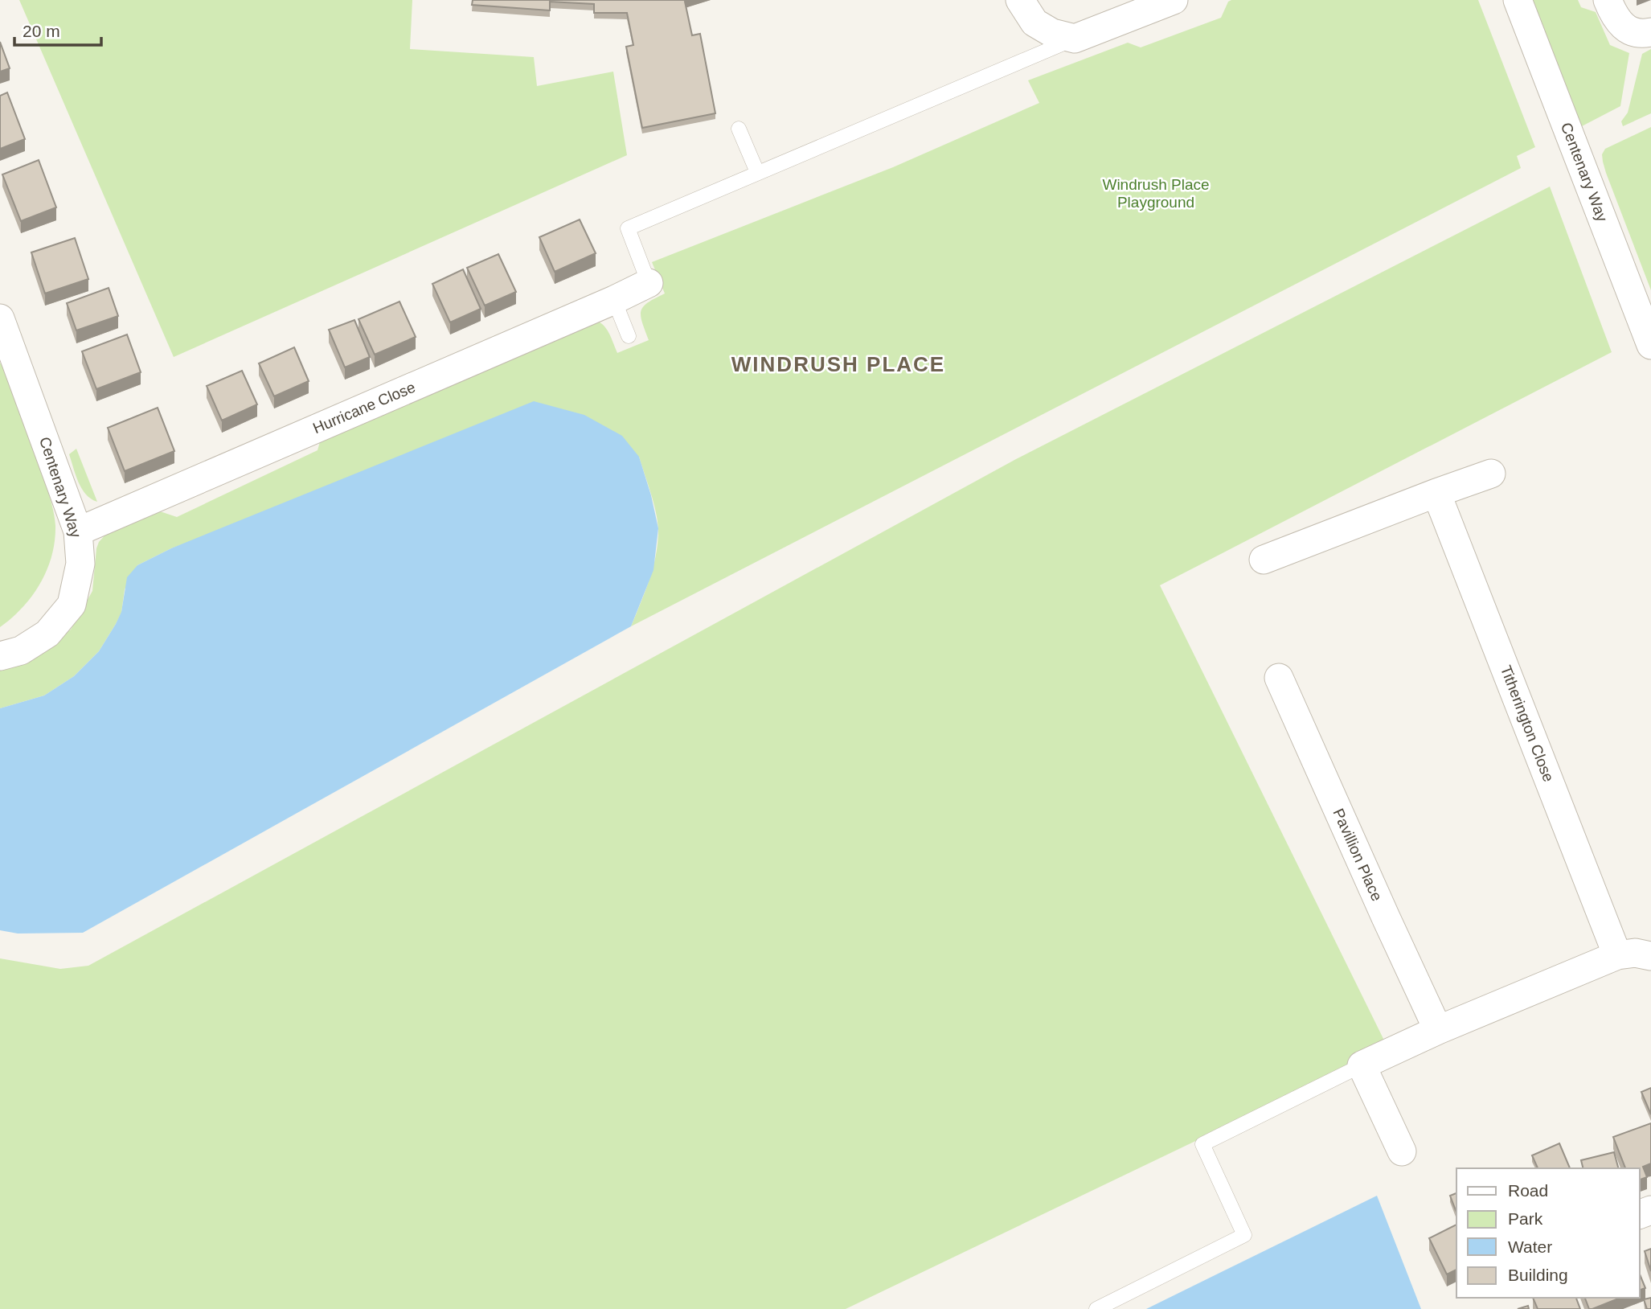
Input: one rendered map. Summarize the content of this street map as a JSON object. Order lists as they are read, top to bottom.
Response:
{
  "streets": {
    "street": [
      "Centenary Way",
      "Hurricane Close",
      "Titherington Close",
      "Pavillion Place"
    ]
  },
  "crossings": [
    ["Centenary Way", "Hurricane Close"]
  ],
  "districts": ["WINDRUSH PLACE"],
  "parks": ["Windrush Place Playground"],
  "legend": [
    "Road",
    "Park",
    "Water",
    "Building"
  ],
  "scale_bar": "20 m"
}
